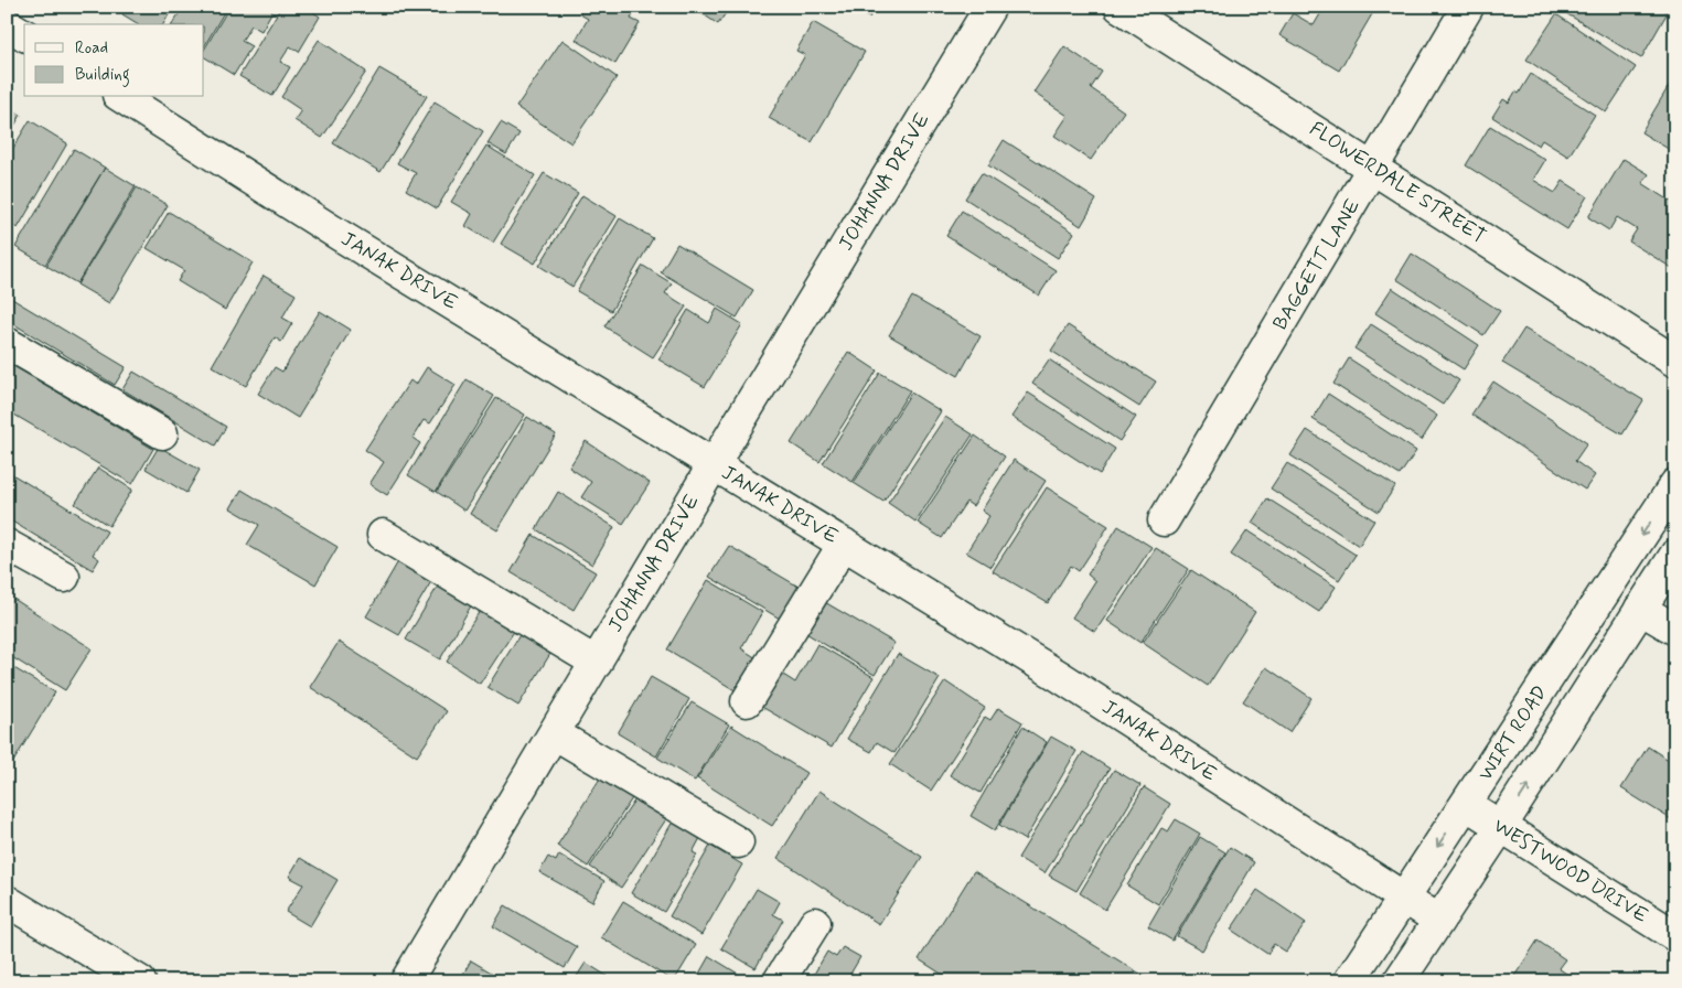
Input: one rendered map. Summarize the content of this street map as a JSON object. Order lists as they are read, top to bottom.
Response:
{
  "streets": {
    "street": [
      "JOHANNA DRIVE",
      "FLOWERDALE STREET",
      "BAGGETT LANE",
      "JANAK DRIVE",
      "WIRT ROAD",
      "WESTWOOD DRIVE"
    ]
  },
  "crossings": [
    ["JOHANNA DRIVE", "JANAK DRIVE"],
    ["FLOWERDALE STREET", "BAGGETT LANE"],
    ["JANAK DRIVE", "WIRT ROAD"],
    ["WIRT ROAD", "WESTWOOD DRIVE"]
  ],
  "legend": ["Road", "Building"]
}
